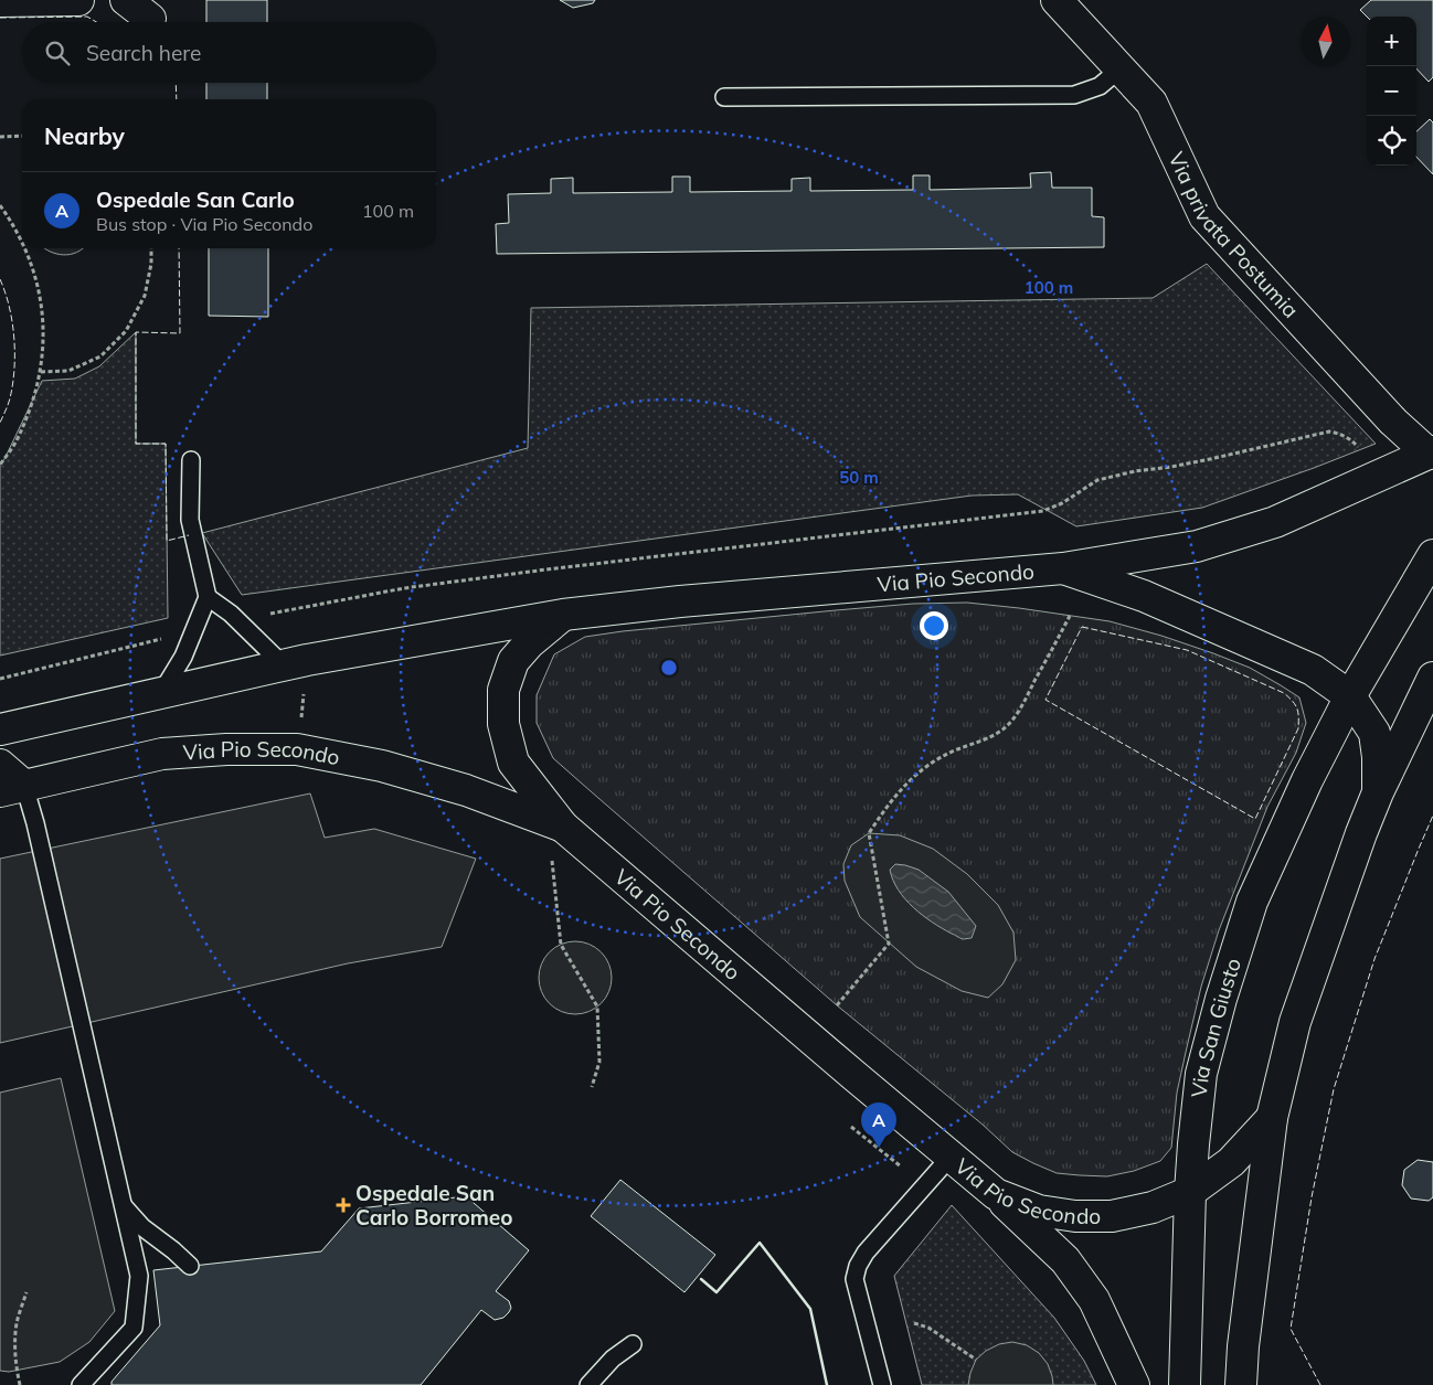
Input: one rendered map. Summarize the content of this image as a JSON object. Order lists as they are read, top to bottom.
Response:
{
  "streets": {
    "main road": ["Via privata Postumia", "Via Pio Secondo", "Via San Giusto"]
  },
  "crossings": [
    ["Via privata Postumia", "Via Pio Secondo"],
    ["Via Pio Secondo", "Via San Giusto"]
  ],
  "places": {
    "health": ["Ospedale San Carlo Borromeo"]
  },
  "north": "top",
  "page": {
    "map_buttons": ["+", "−"],
    "search": "Search here",
    "heading": "Nearby",
    "list": [
      {
        "mark": "A",
        "name": "Ospedale San Carlo",
        "note": "Bus stop · Via Pio Secondo",
        "value": "100 m"
      }
    ],
    "pins": "A"
  },
  "rings": ["100 m", "50 m"]
}
